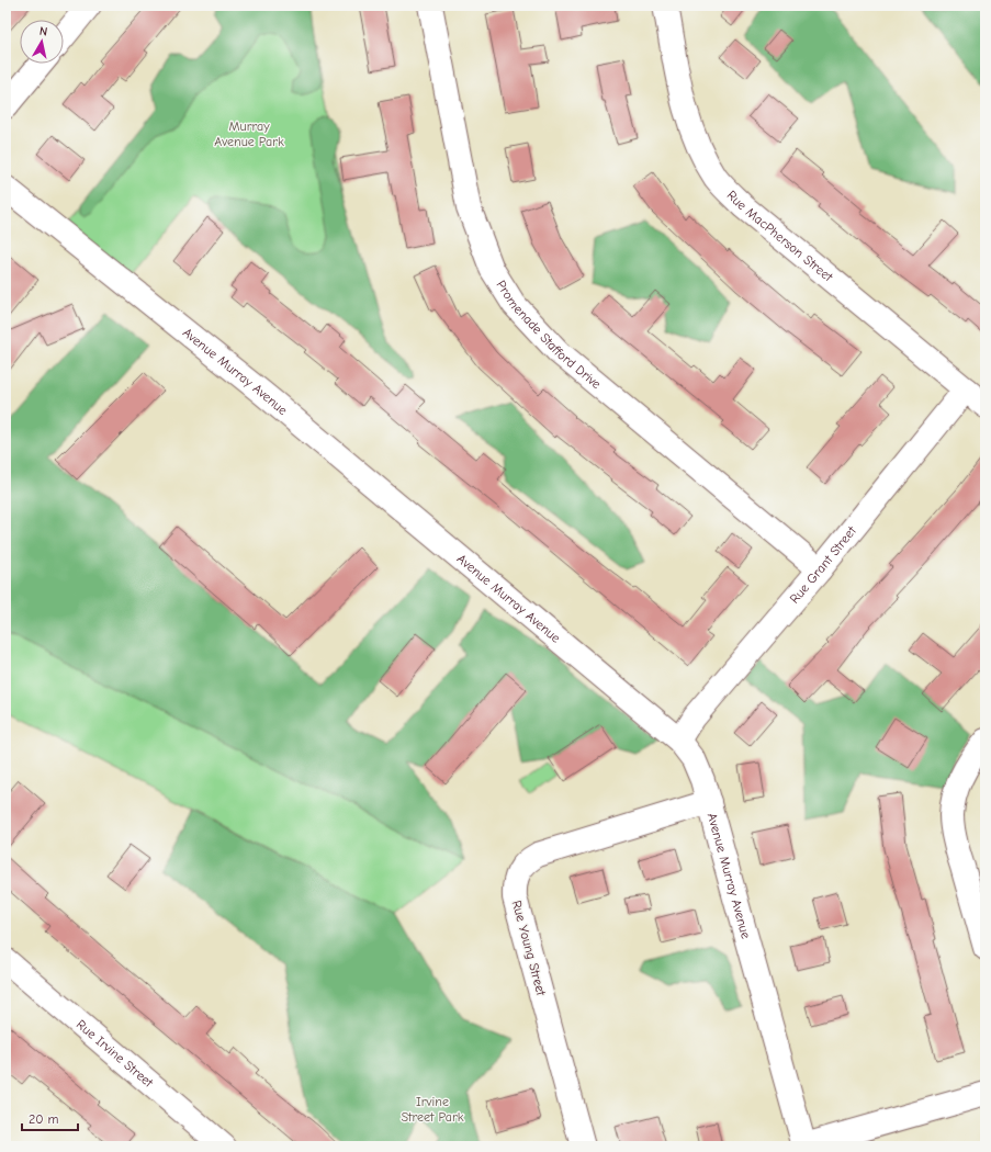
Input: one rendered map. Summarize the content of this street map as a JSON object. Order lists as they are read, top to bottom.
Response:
{
  "streets": {
    "street": [
      "Rue MacPherson Street",
      "Promenade Stafford Drive",
      "Avenue Murray Avenue",
      "Rue Grant Street",
      "Rue Young Street",
      "Rue Irvine Street"
    ]
  },
  "crossings": [
    ["Rue MacPherson Street", "Rue Grant Street"],
    ["Promenade Stafford Drive", "Rue Grant Street"],
    ["Avenue Murray Avenue", "Rue Grant Street"],
    ["Avenue Murray Avenue", "Rue Young Street"]
  ],
  "parks": ["Murray Avenue Park", "Irvine Street Park"],
  "scale_bar": "20 m",
  "north": "top"
}
